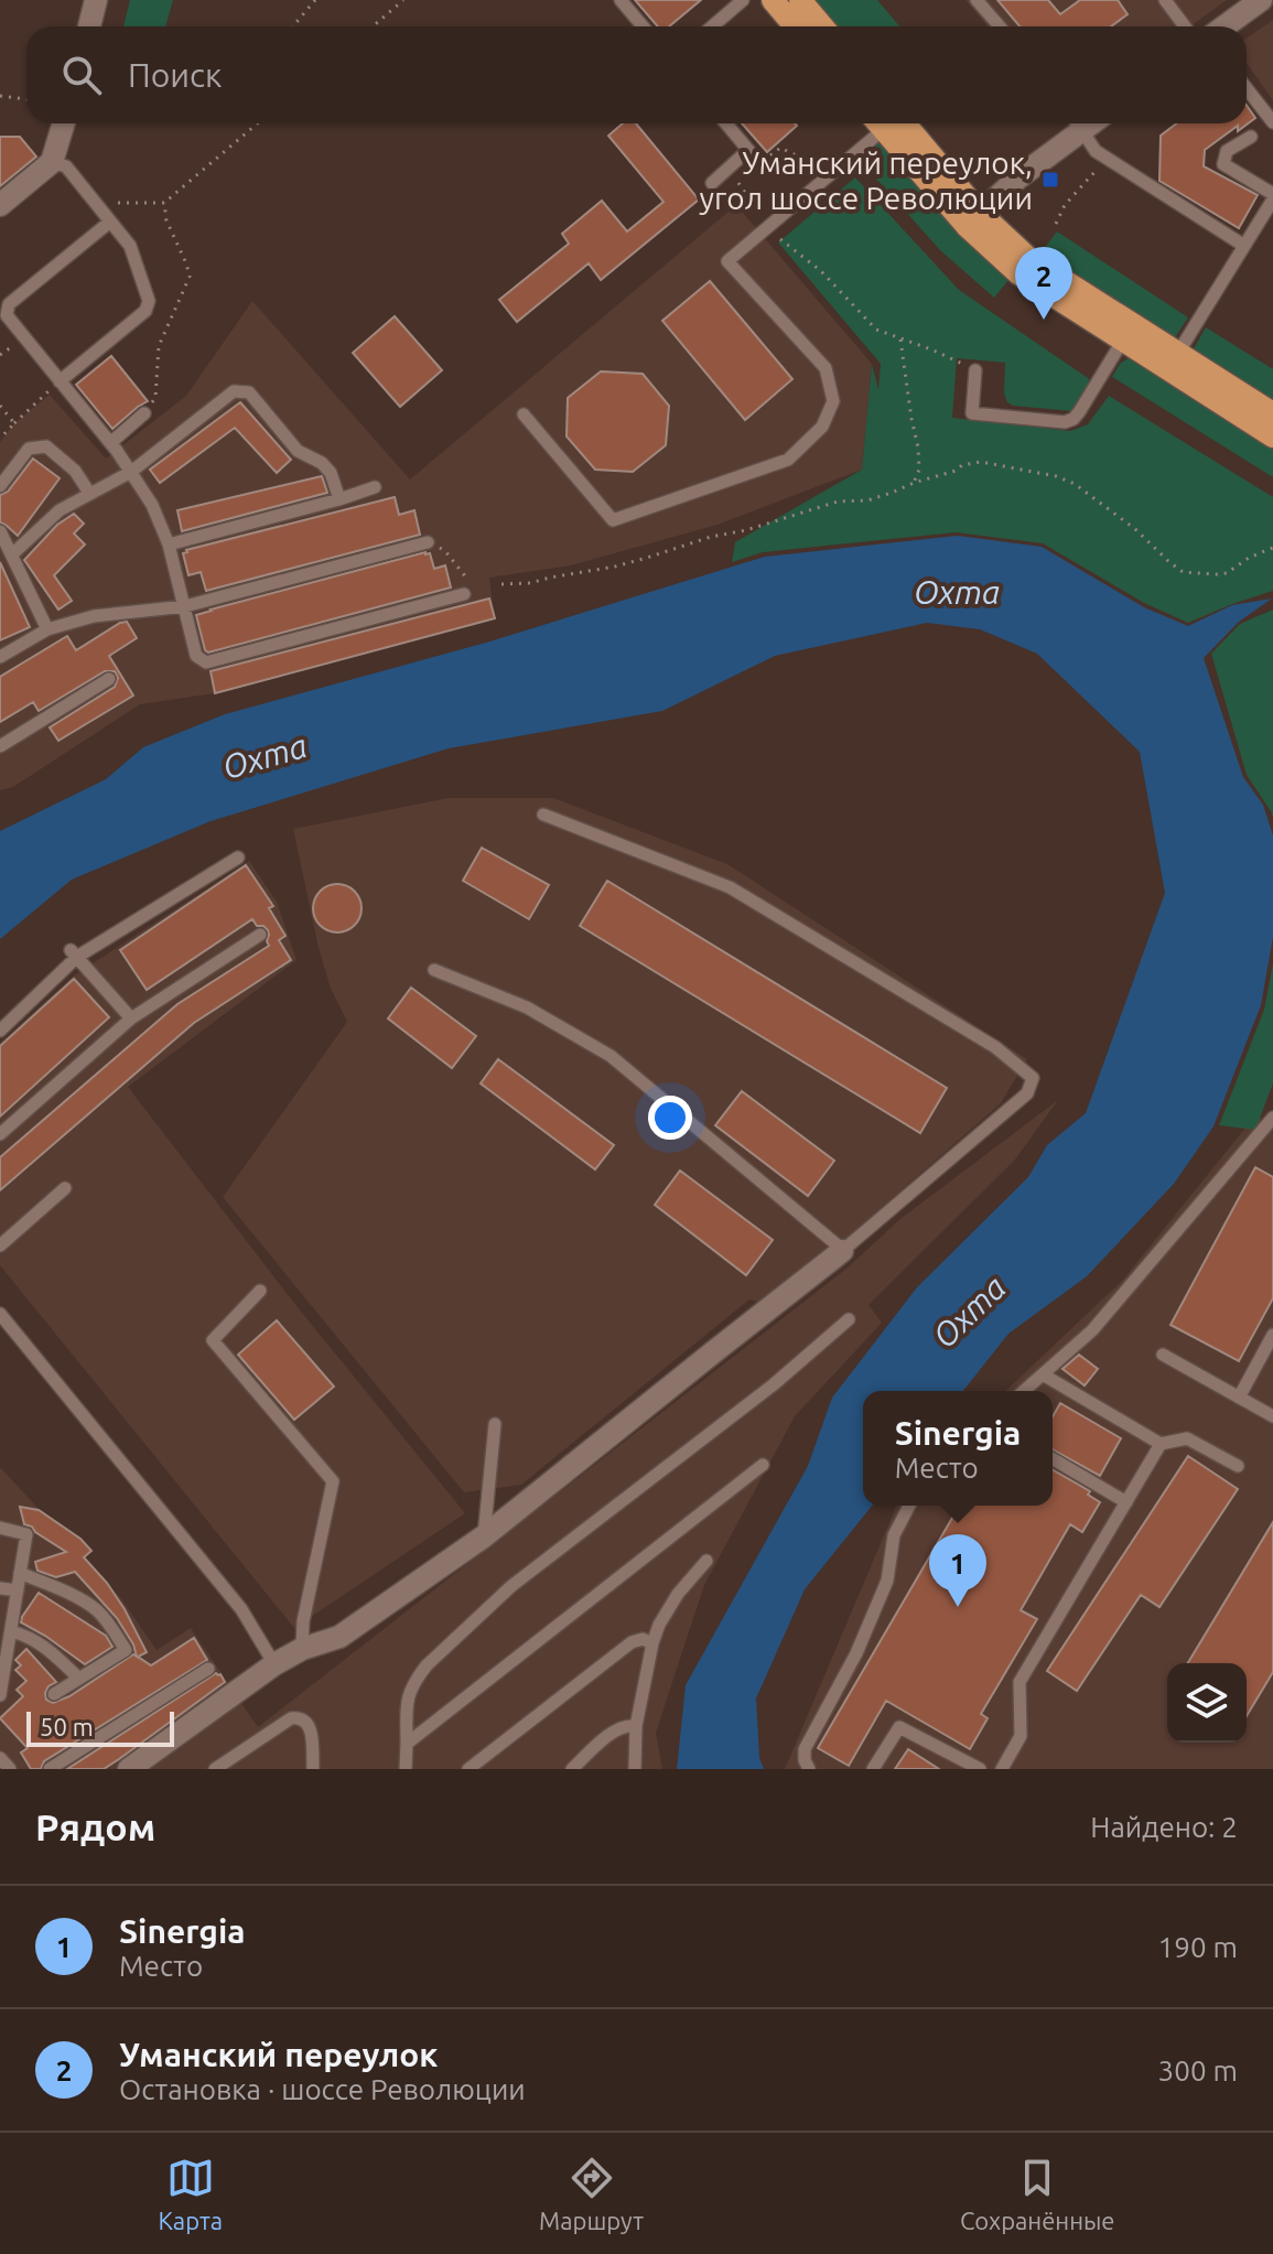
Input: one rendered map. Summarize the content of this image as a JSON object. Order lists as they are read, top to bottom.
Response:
{
  "water": ["Охта"],
  "places": {
    "transit": ["Уманский переулок, угол шоссе Революции"]
  },
  "scale_bar": "50 m",
  "page": {
    "search": "Поиск",
    "pins": ["2", "1"],
    "popup": ["Sinergia", "Место"],
    "scale": "50 m",
    "heading": ["Рядом", "Найдено: 2"],
    "list": [
      {
        "mark": "1",
        "name": "Sinergia",
        "note": "Место",
        "value": "190 m"
      },
      {
        "mark": "2",
        "name": "Уманский переулок",
        "note": "Остановка · шоссе Революции",
        "value": "300 m"
      }
    ],
    "nav": ["Карта", "Маршрут", "Сохранённые"]
  }
}
